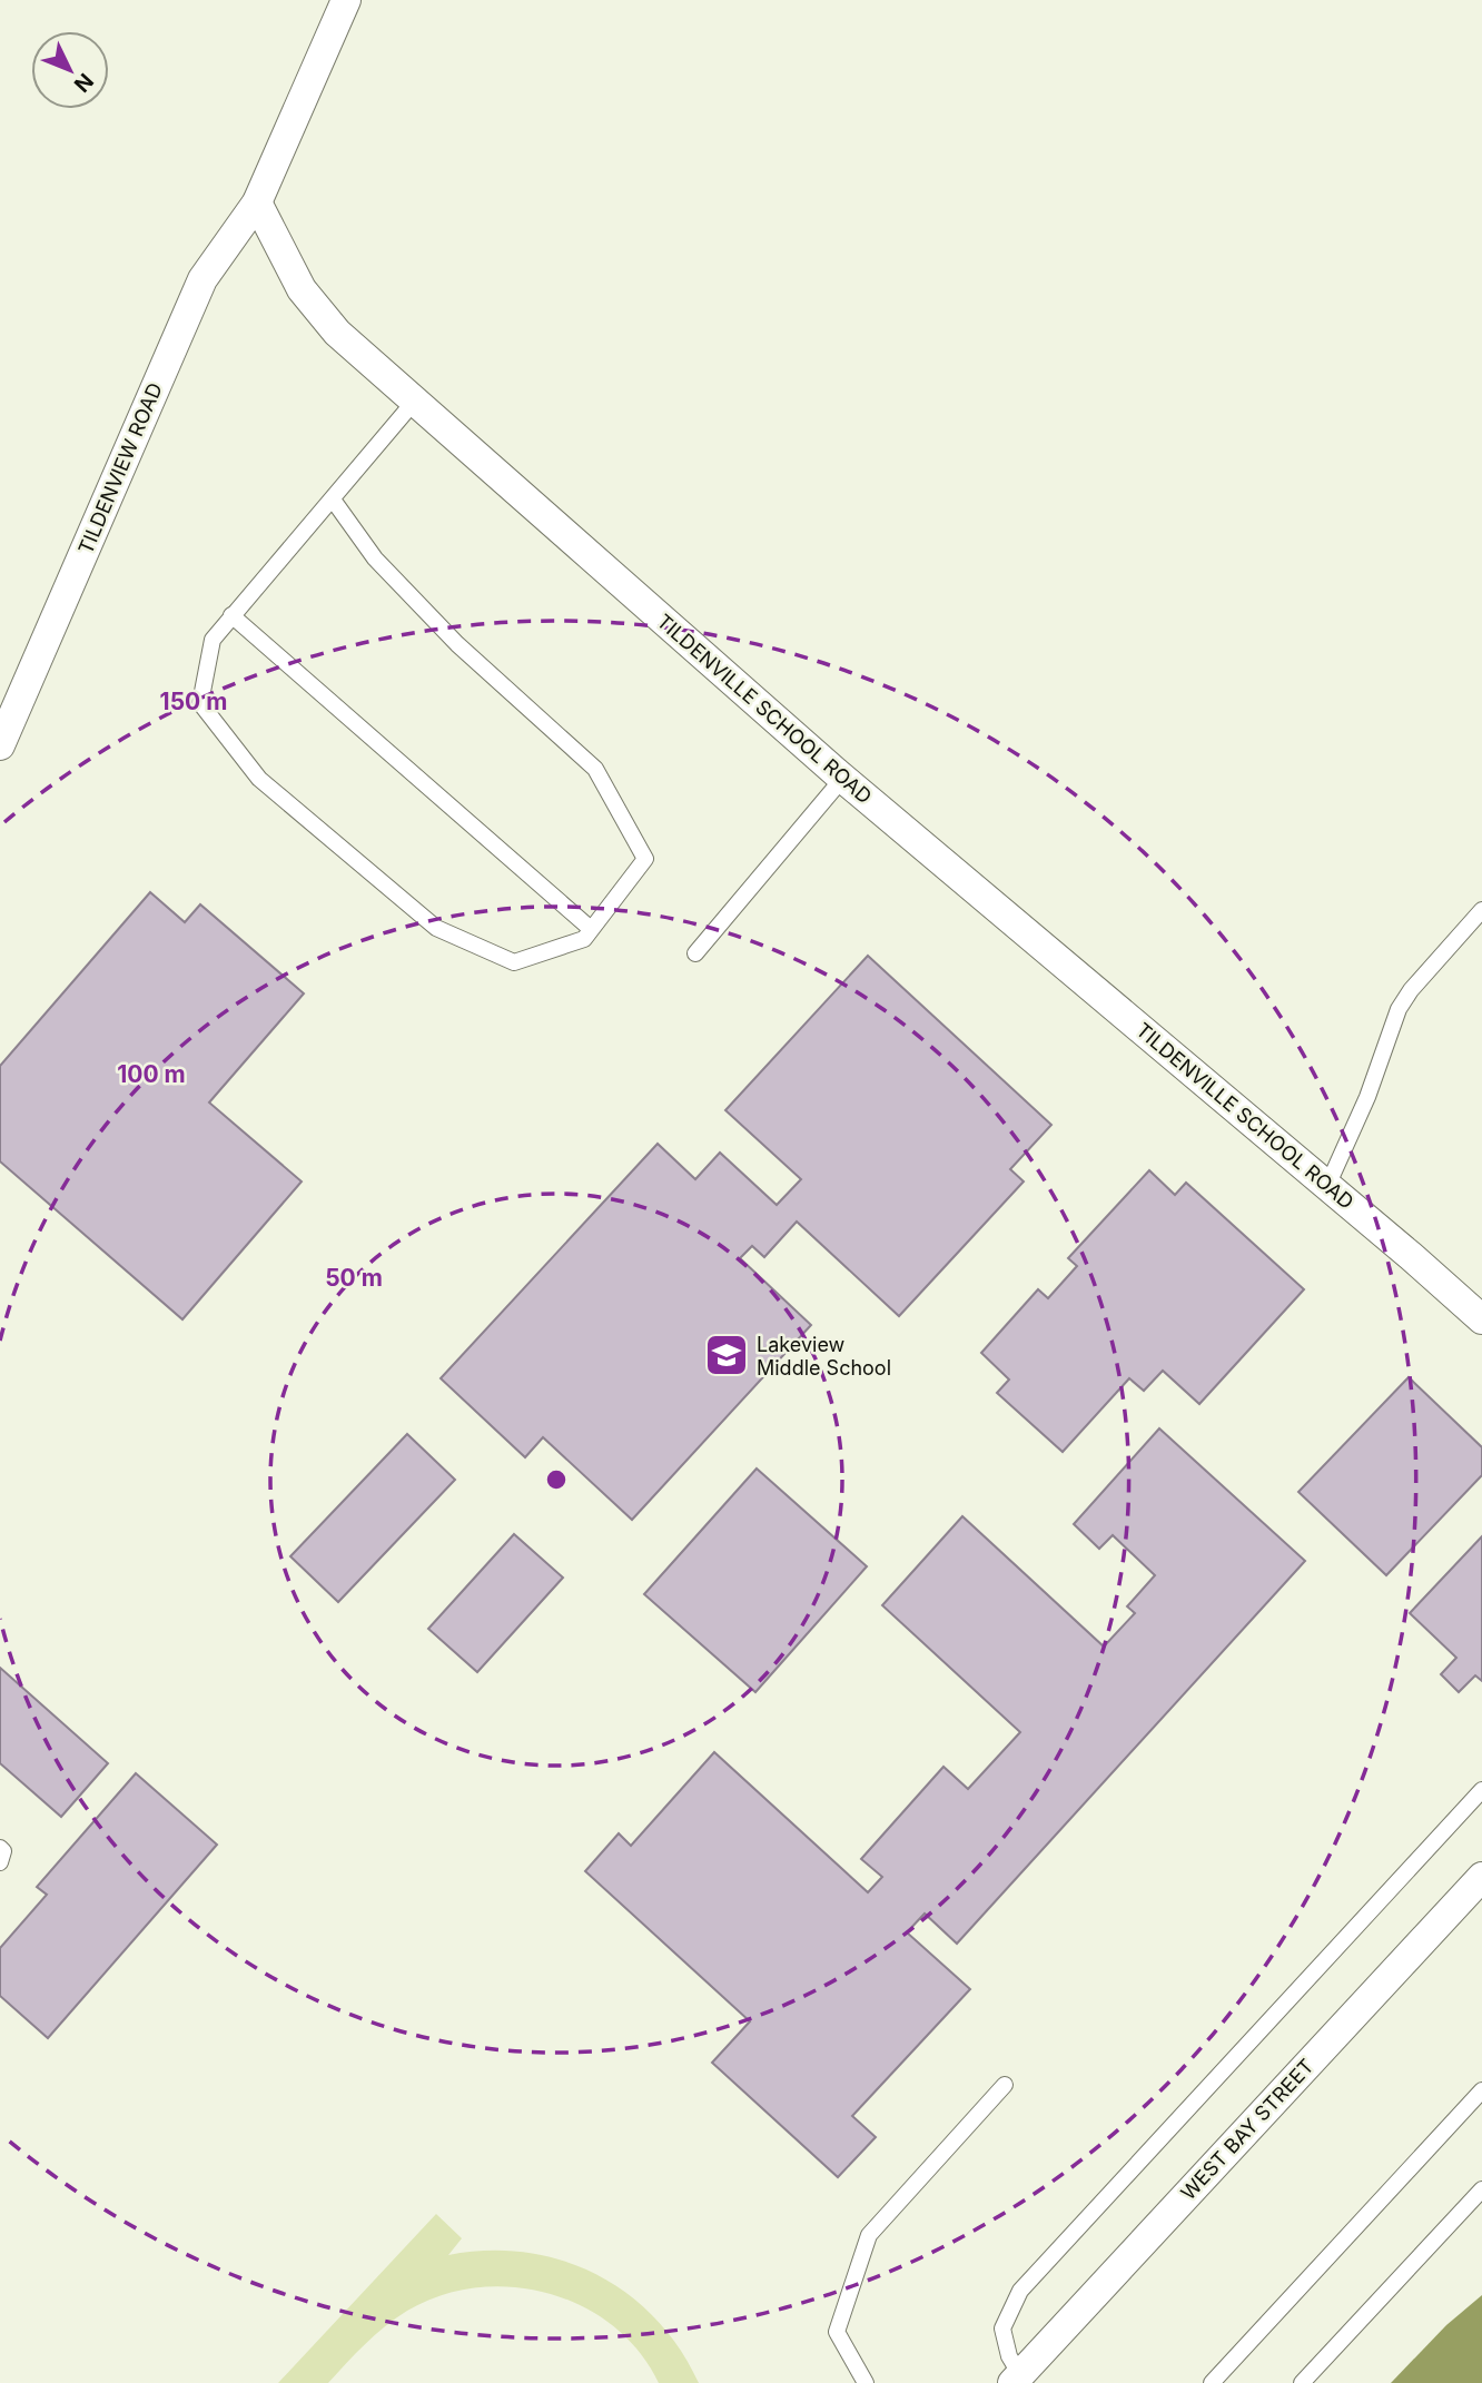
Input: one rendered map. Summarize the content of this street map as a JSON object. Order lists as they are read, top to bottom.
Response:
{
  "streets": {
    "street": ["TILDENVIEW ROAD", "TILDENVILLE SCHOOL ROAD", "WEST BAY STREET"]
  },
  "crossings": [
    ["TILDENVIEW ROAD", "TILDENVILLE SCHOOL ROAD"]
  ],
  "places": {
    "school or university": ["Lakeview Middle School"]
  },
  "north": "bottom right",
  "rings": ["150 m", "100 m", "50 m"]
}
